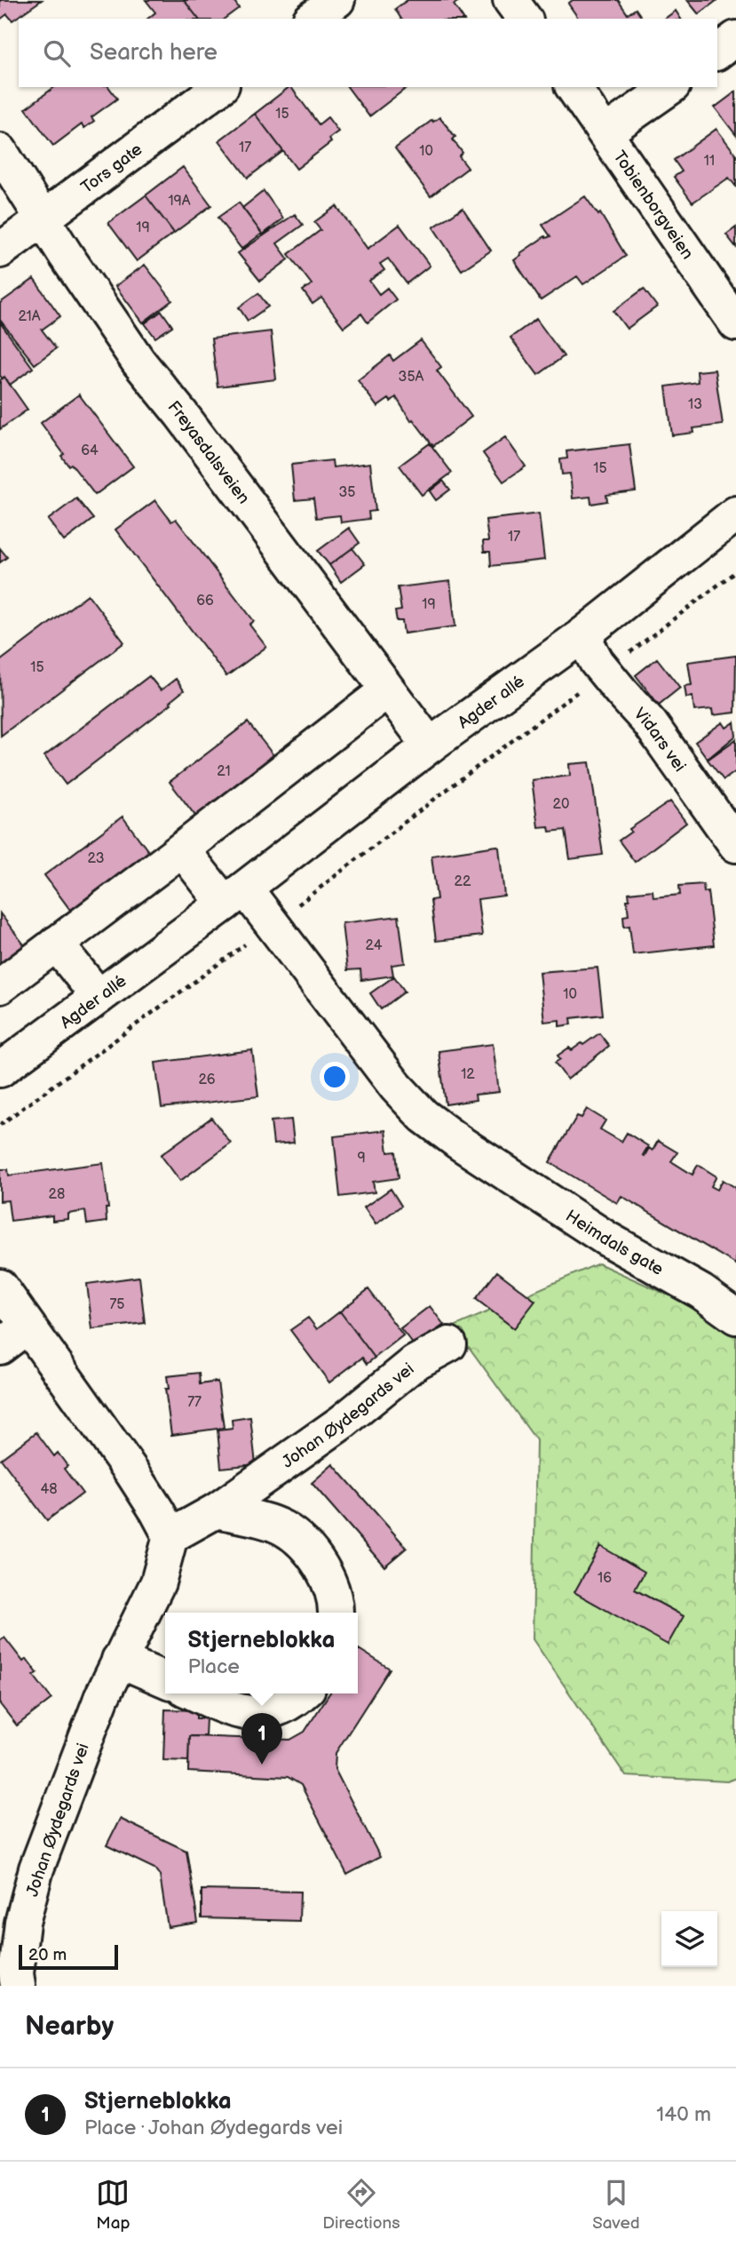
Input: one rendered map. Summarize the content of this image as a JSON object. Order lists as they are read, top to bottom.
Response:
{
  "streets": {
    "street": [
      "Tors gate",
      "Tobienborgveien",
      "Freyasdalsveien",
      "Agder allé",
      "Vidars vei",
      "Heimdals gate",
      "Johan Øydegards vei"
    ]
  },
  "crossings": [
    ["Tors gate", "Freyasdalsveien"],
    ["Freyasdalsveien", "Agder allé"],
    ["Agder allé", "Vidars vei"]
  ],
  "house_numbers": [
    "15",
    "17",
    "10",
    "11",
    "19A",
    "19",
    "21A",
    "35A",
    "13",
    "64",
    "15",
    "35",
    "17",
    "66",
    "19",
    "15",
    "21",
    "20",
    "23",
    "22",
    "24",
    "10",
    "12",
    "26",
    "9",
    "28",
    "75",
    "77",
    "48",
    "16"
  ],
  "scale_bar": "20 m",
  "page": {
    "search": "Search here",
    "popup": ["Stjerneblokka", "Place"],
    "pins": "1",
    "scale": "20 m",
    "heading": "Nearby",
    "list": [
      {
        "mark": "1",
        "name": "Stjerneblokka",
        "note": "Place · Johan Øydegards vei",
        "value": "140 m"
      }
    ],
    "nav": ["Map", "Directions", "Saved"]
  }
}
